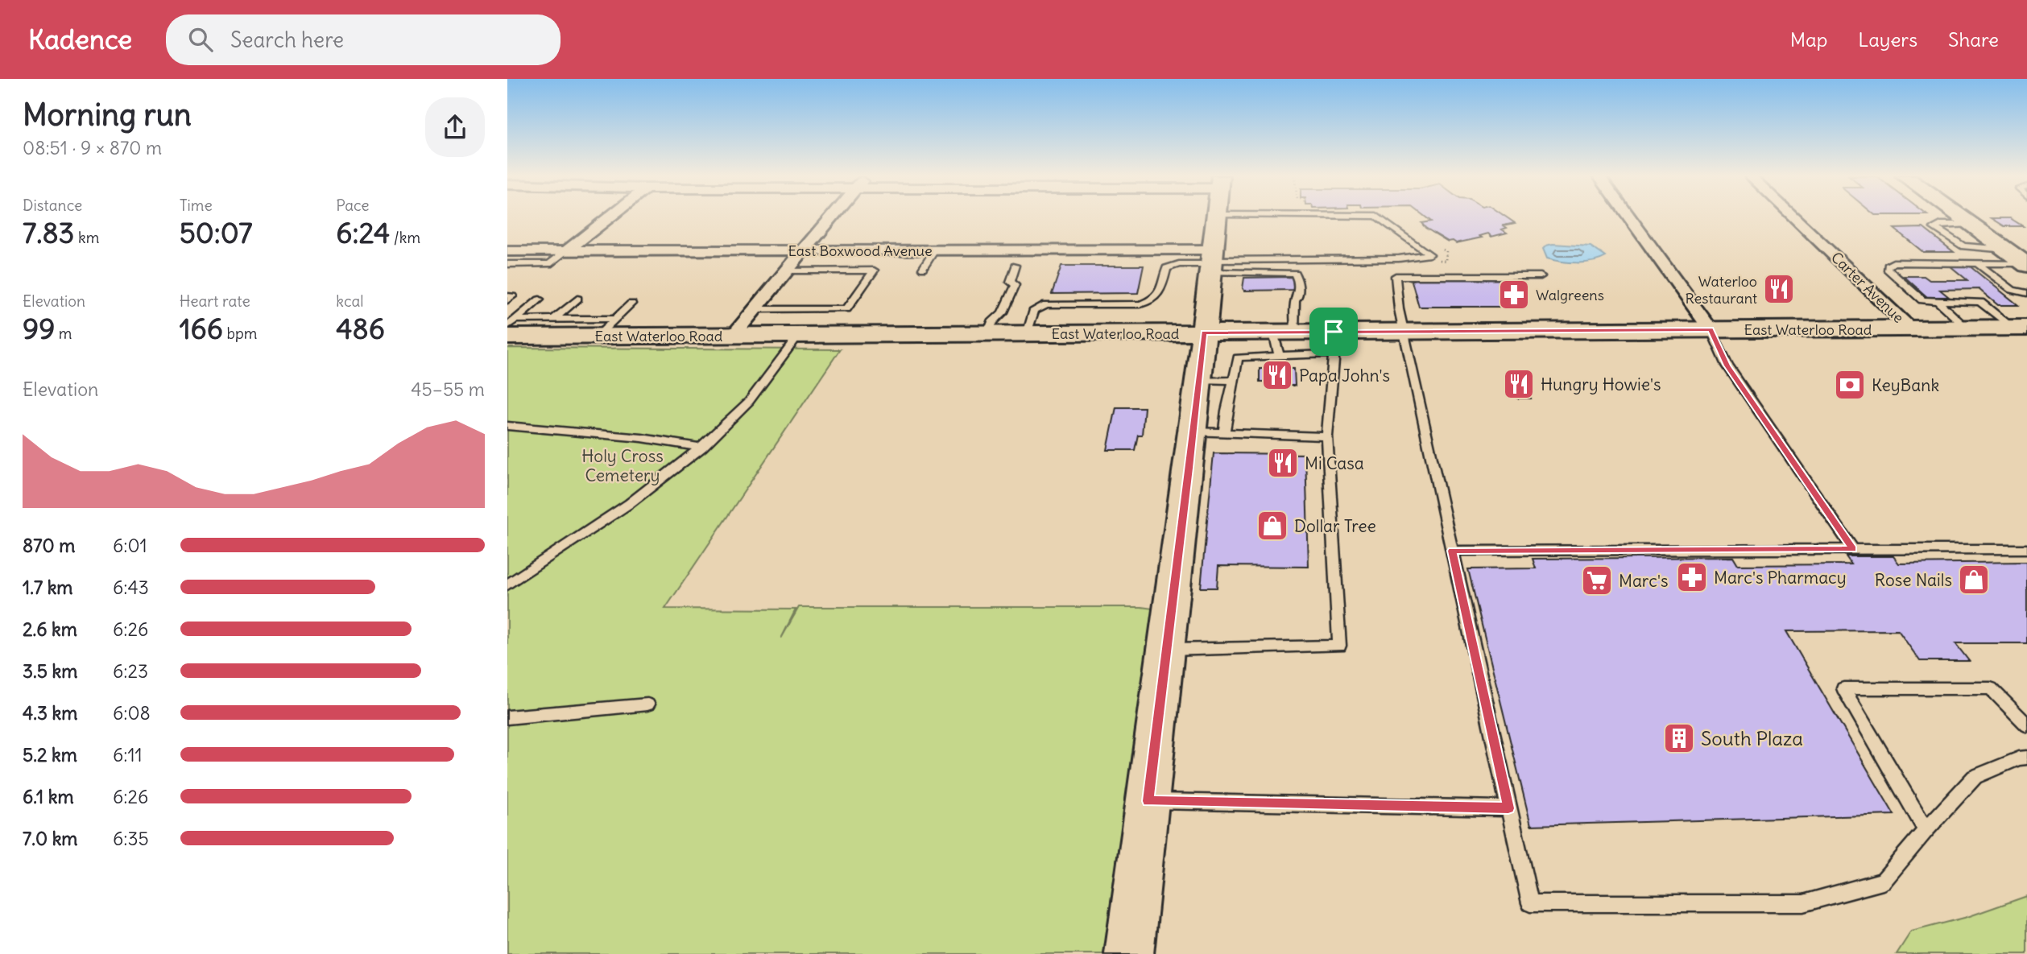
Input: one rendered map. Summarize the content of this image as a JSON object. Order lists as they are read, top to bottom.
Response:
{
  "streets": {
    "main road": ["East Waterloo Road"],
    "street": ["East Boxwood Avenue", "Carter Avenue"]
  },
  "crossings": [
    ["Carter Avenue", "East Waterloo Road"]
  ],
  "parks": ["Holy Cross Cemetery"],
  "places": {
    "restaurant": [
      "Waterloo Restaurant",
      "Papa John's",
      "Hungry Howie's",
      "Mi Casa"
    ],
    "pharmacy": ["Walgreens", "Marc's Pharmacy"],
    "bank": ["KeyBank"],
    "shop": ["Dollar Tree", "Rose Nails"],
    "supermarket": ["Marc's"],
    "building": ["South Plaza"]
  },
  "page": {
    "header": "Kadence",
    "search": "Search here",
    "nav": ["Map", "Layers", "Share"],
    "heading": ["Morning run", "08:51 · 9 × 870 m"],
    "stats": [
      ["Distance", "7.83 km"],
      ["Time", "50:07"],
      ["Pace", "6:24 /km"],
      ["Elevation", "99 m"],
      ["Heart rate", "166 bpm"],
      ["kcal", "486"]
    ],
    "chart": ["Elevation", "45–55 m"],
    "list": [
      {
        "name": "870 m",
        "note": "6:01"
      },
      {
        "name": "1.7 km",
        "note": "6:43"
      },
      {
        "name": "2.6 km",
        "note": "6:26"
      },
      {
        "name": "3.5 km",
        "note": "6:23"
      },
      {
        "name": "4.3 km",
        "note": "6:08"
      },
      {
        "name": "5.2 km",
        "note": "6:11"
      },
      {
        "name": "6.1 km",
        "note": "6:26"
      },
      {
        "name": "7.0 km",
        "note": "6:35"
      }
    ]
  }
}
